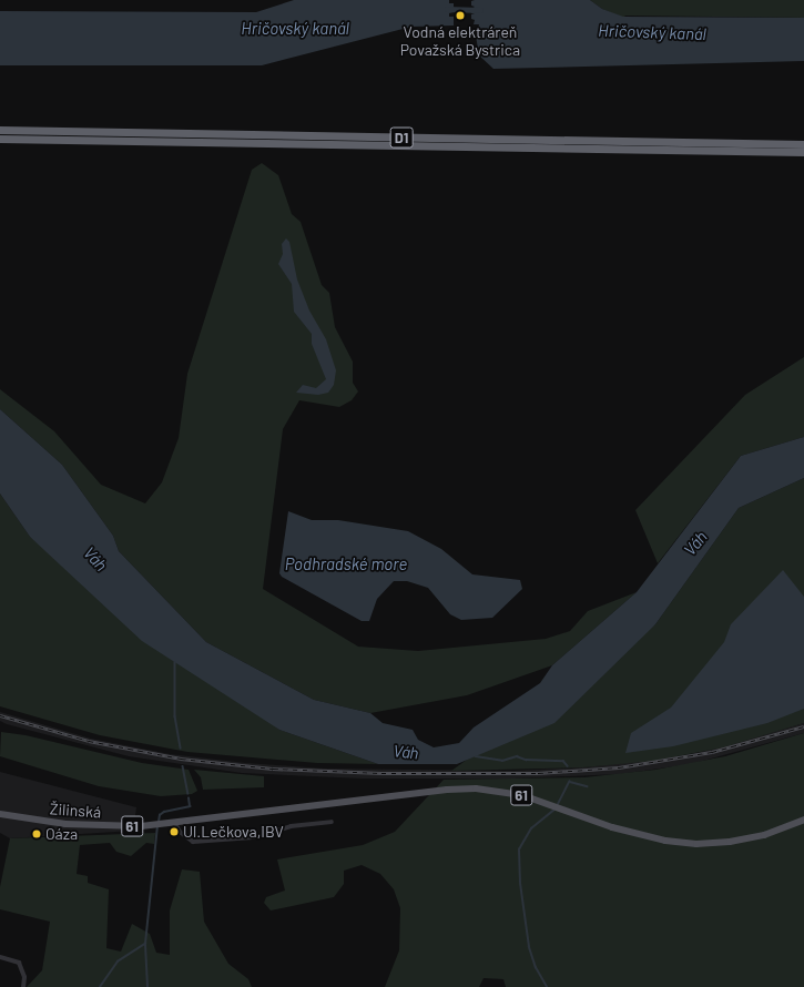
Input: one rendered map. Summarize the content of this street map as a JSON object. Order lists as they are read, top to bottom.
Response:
{
  "streets": {
    "highway": ["D1"],
    "main road": ["61", "Žilinská"]
  },
  "water": ["Hričovský kanál", "Váh", "Podhradské more"],
  "places": ["Vodná elektráreň Považská Bystrica", "Ul.Lečkova,IBV", "Oáza"]
}
